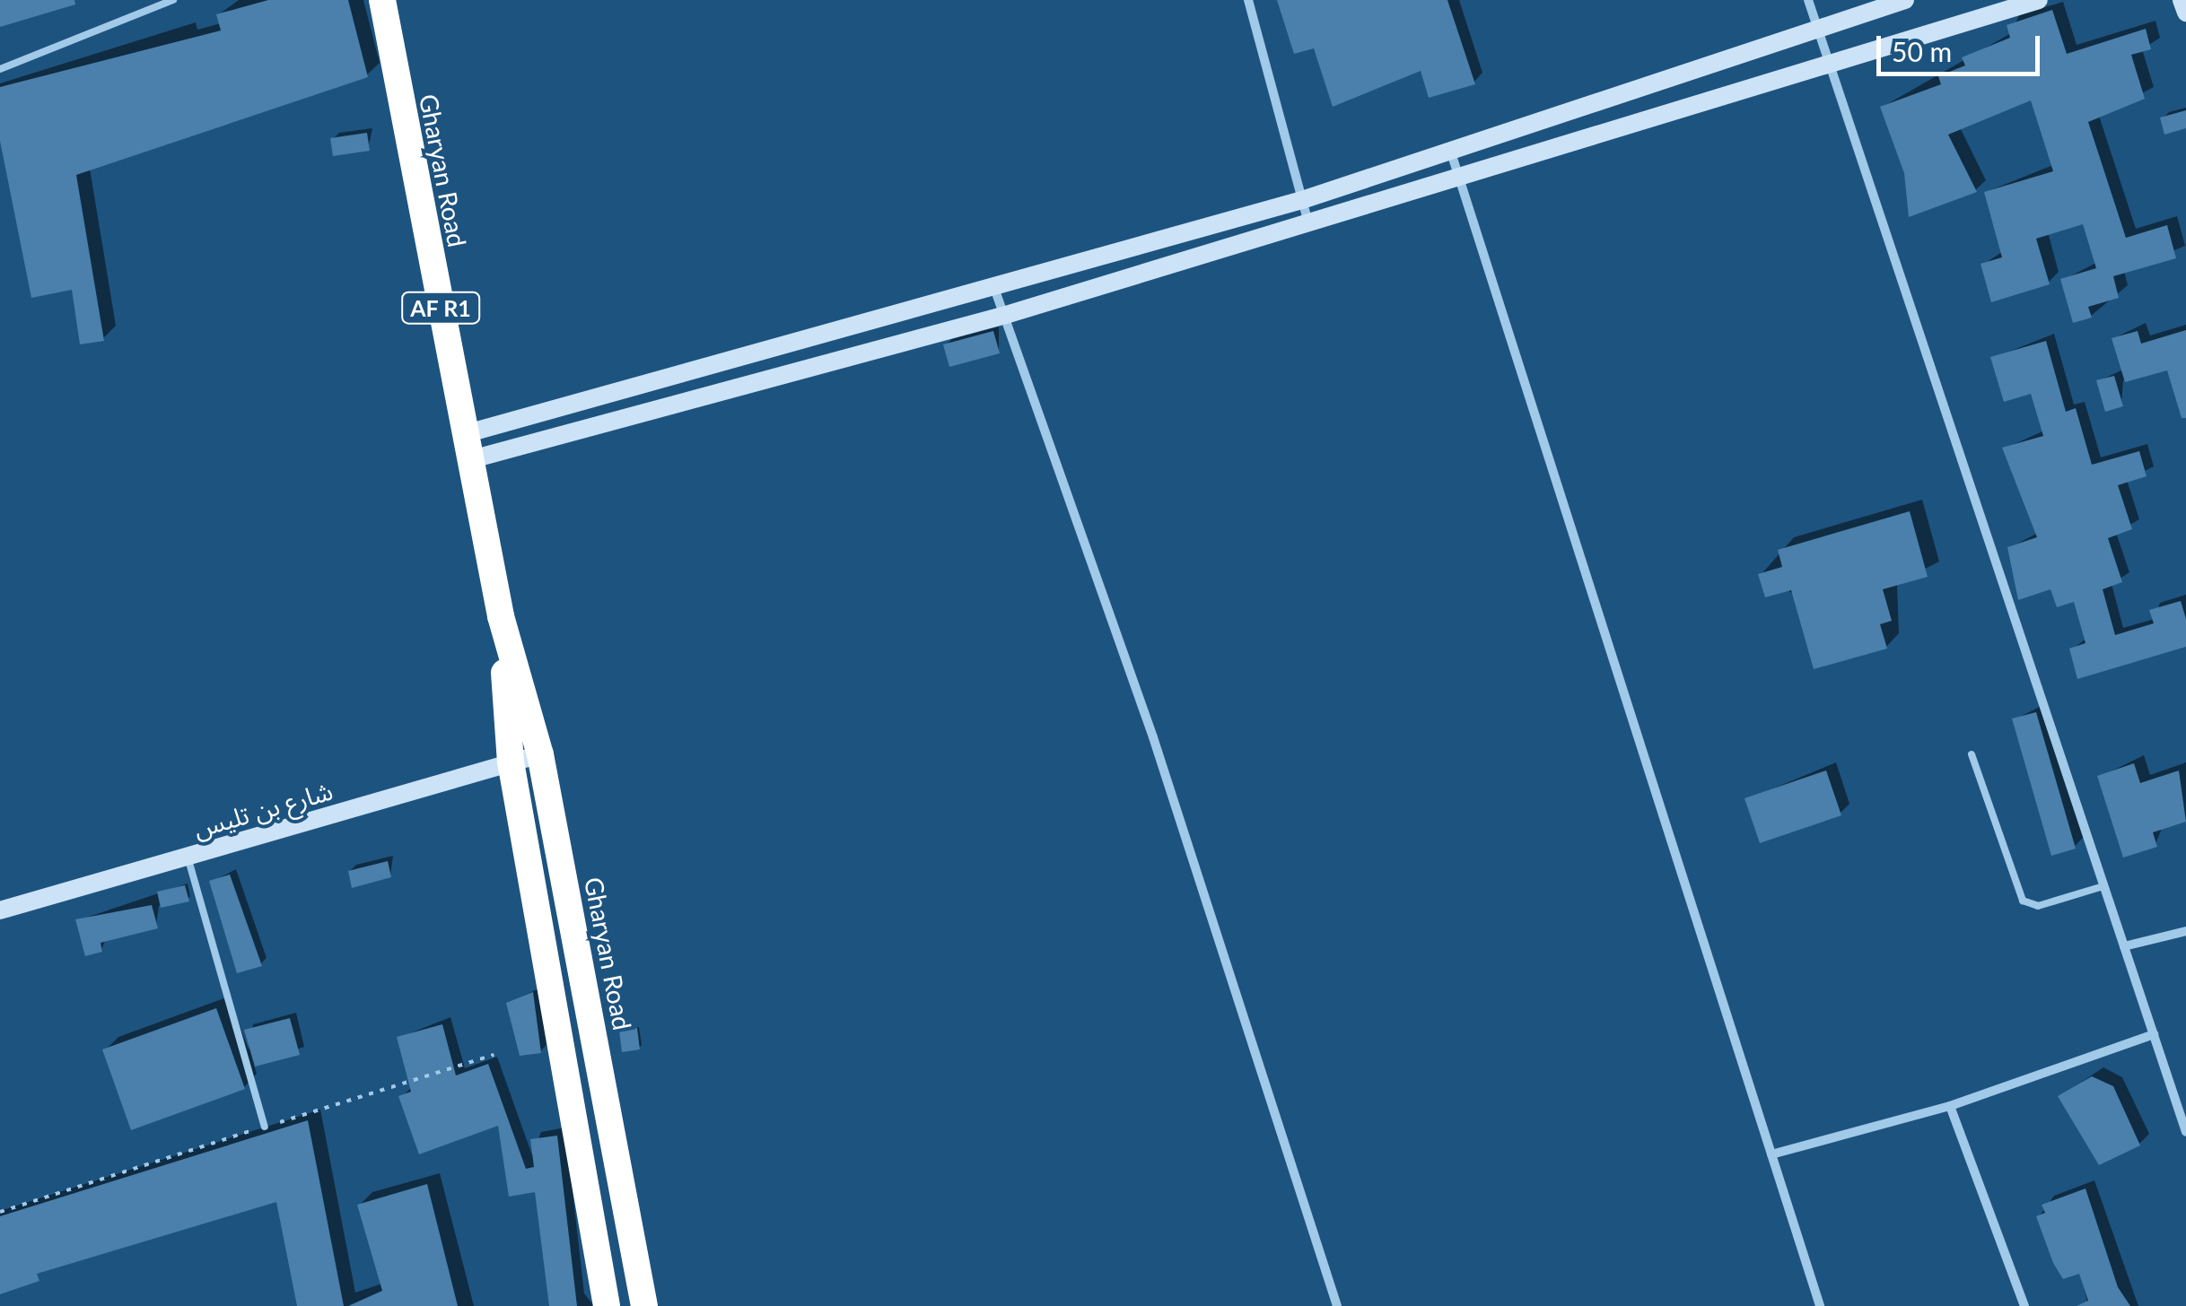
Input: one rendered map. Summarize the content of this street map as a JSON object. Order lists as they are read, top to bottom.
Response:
{
  "streets": {
    "highway": ["Gharyan Road", "AF R1"],
    "street": ["شارع بن تليس"]
  },
  "crossings": [
    ["Gharyan Road", "شارع بن تليس"]
  ],
  "scale_bar": "50 m"
}
